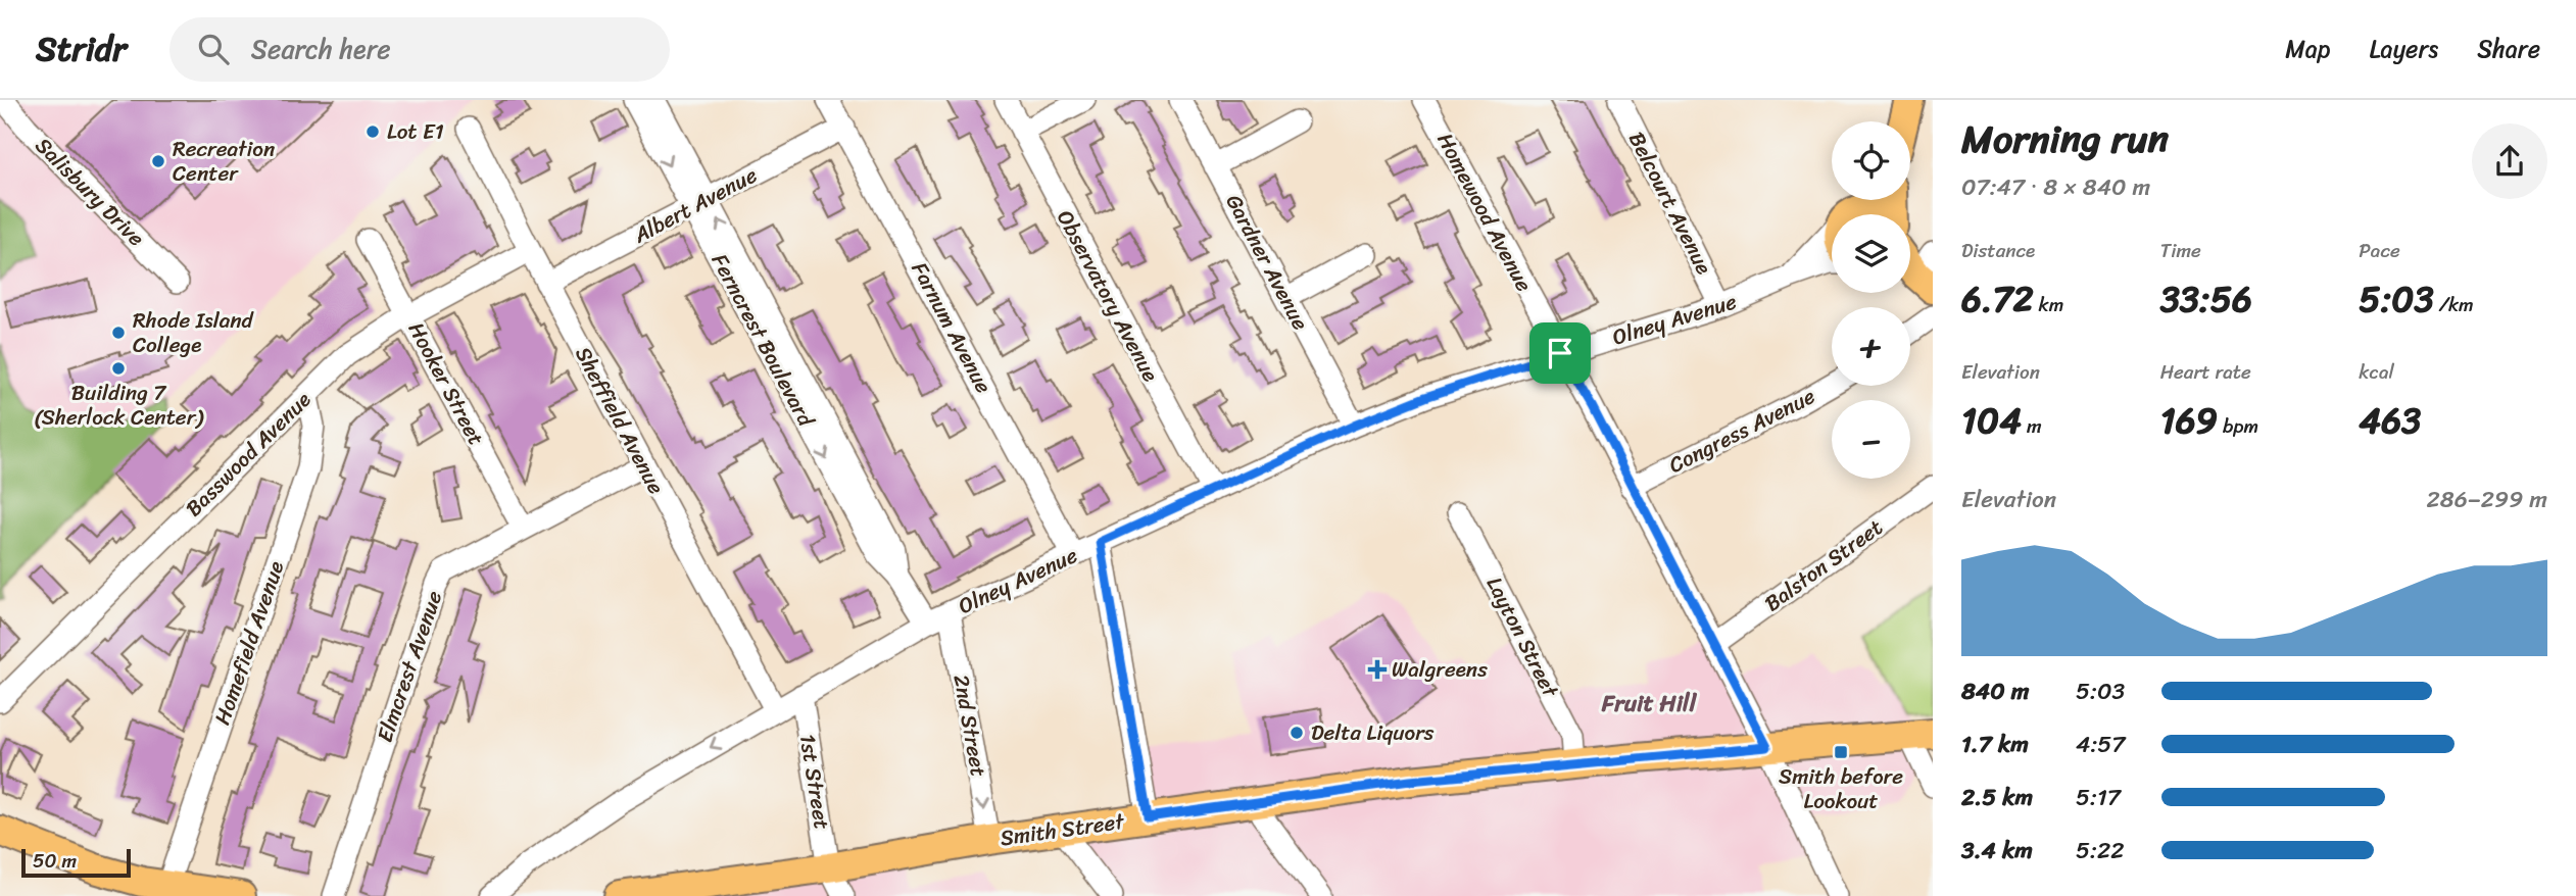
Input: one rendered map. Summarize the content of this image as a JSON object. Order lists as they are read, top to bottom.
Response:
{
  "streets": {
    "main road": ["Smith Street"],
    "street": [
      "Salisbury Drive",
      "Belcourt Avenue",
      "Albert Avenue",
      "Homewood Avenue",
      "Gardner Avenue",
      "Observatory Avenue",
      "Olney Avenue",
      "Farnum Avenue",
      "Ferncrest Boulevard",
      "Hooker Street",
      "Sheffield Avenue",
      "Congress Avenue",
      "Basswood Avenue",
      "Balston Street",
      "Layton Street",
      "Homefield Avenue",
      "Elmcrest Avenue",
      "2nd Street",
      "1st Street"
    ]
  },
  "crossings": [
    ["Belcourt Avenue", "Olney Avenue"],
    ["Albert Avenue", "Farnum Avenue"],
    ["Albert Avenue", "Ferncrest Boulevard"],
    ["Albert Avenue", "Sheffield Avenue"],
    ["Homewood Avenue", "Olney Avenue"],
    ["Homewood Avenue", "Congress Avenue"],
    ["Homewood Avenue", "Balston Street"],
    ["Homewood Avenue", "Smith Street"],
    ["Gardner Avenue", "Olney Avenue"],
    ["Observatory Avenue", "Olney Avenue"],
    ["Olney Avenue", "Farnum Avenue"],
    ["Olney Avenue", "Ferncrest Boulevard"],
    ["Olney Avenue", "Sheffield Avenue"],
    ["Olney Avenue", "2nd Street"],
    ["Olney Avenue", "1st Street"],
    ["Hooker Street", "Basswood Avenue"],
    ["Hooker Street", "Elmcrest Avenue"],
    ["Sheffield Avenue", "Basswood Avenue"],
    ["Sheffield Avenue", "Elmcrest Avenue"],
    ["Basswood Avenue", "Homefield Avenue"],
    ["Layton Street", "Smith Street"],
    ["2nd Street", "Smith Street"],
    ["1st Street", "Smith Street"]
  ],
  "districts": ["Fruit Hill"],
  "places": {
    "other": [
      "Lot E1",
      "Recreation Center",
      "Rhode Island College",
      "Building 7 (Sherlock Center)",
      "Delta Liquors"
    ],
    "health": ["Walgreens"],
    "transit": ["Smith before Lookout"]
  },
  "scale_bar": "50 m",
  "page": {
    "header": "Stridr",
    "search": "Search here",
    "nav": ["Map", "Layers", "Share"],
    "heading": ["Morning run", "07:47 · 8 × 840 m"],
    "map_buttons": ["+", "−"],
    "stats": [
      ["Distance", "6.72 km"],
      ["Time", "33:56"],
      ["Pace", "5:03 /km"],
      ["Elevation", "104 m"],
      ["Heart rate", "169 bpm"],
      ["kcal", "463"]
    ],
    "chart": ["Elevation", "286–299 m"],
    "list": [
      {
        "name": "840 m",
        "note": "5:03"
      },
      {
        "name": "1.7 km",
        "note": "4:57"
      },
      {
        "name": "2.5 km",
        "note": "5:17"
      },
      {
        "name": "3.4 km",
        "note": "5:22"
      }
    ],
    "scale": "50 m"
  }
}
